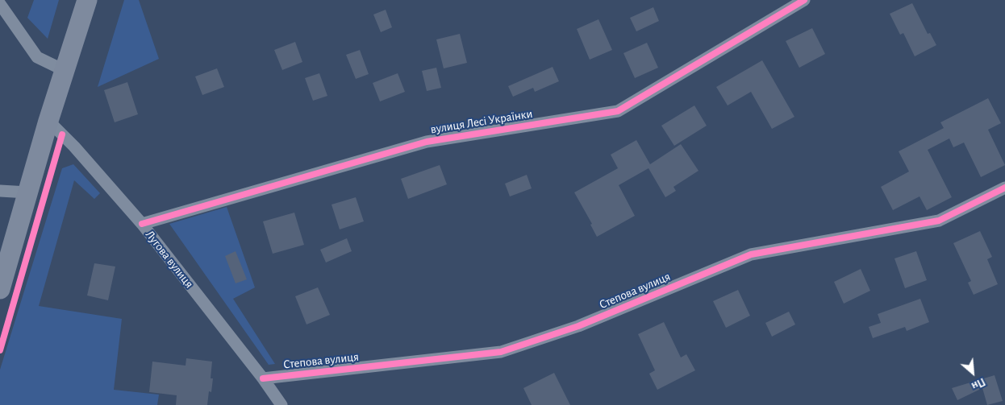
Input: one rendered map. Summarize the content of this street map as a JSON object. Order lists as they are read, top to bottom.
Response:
{
  "streets": {
    "street": ["вулиця Лесі Українки", "Лугова вулиця", "Степова вулиця"]
  },
  "crossings": [
    ["вулиця Лесі Українки", "Лугова вулиця"],
    ["Лугова вулиця", "Степова вулиця"]
  ],
  "north": "bottom right"
}
